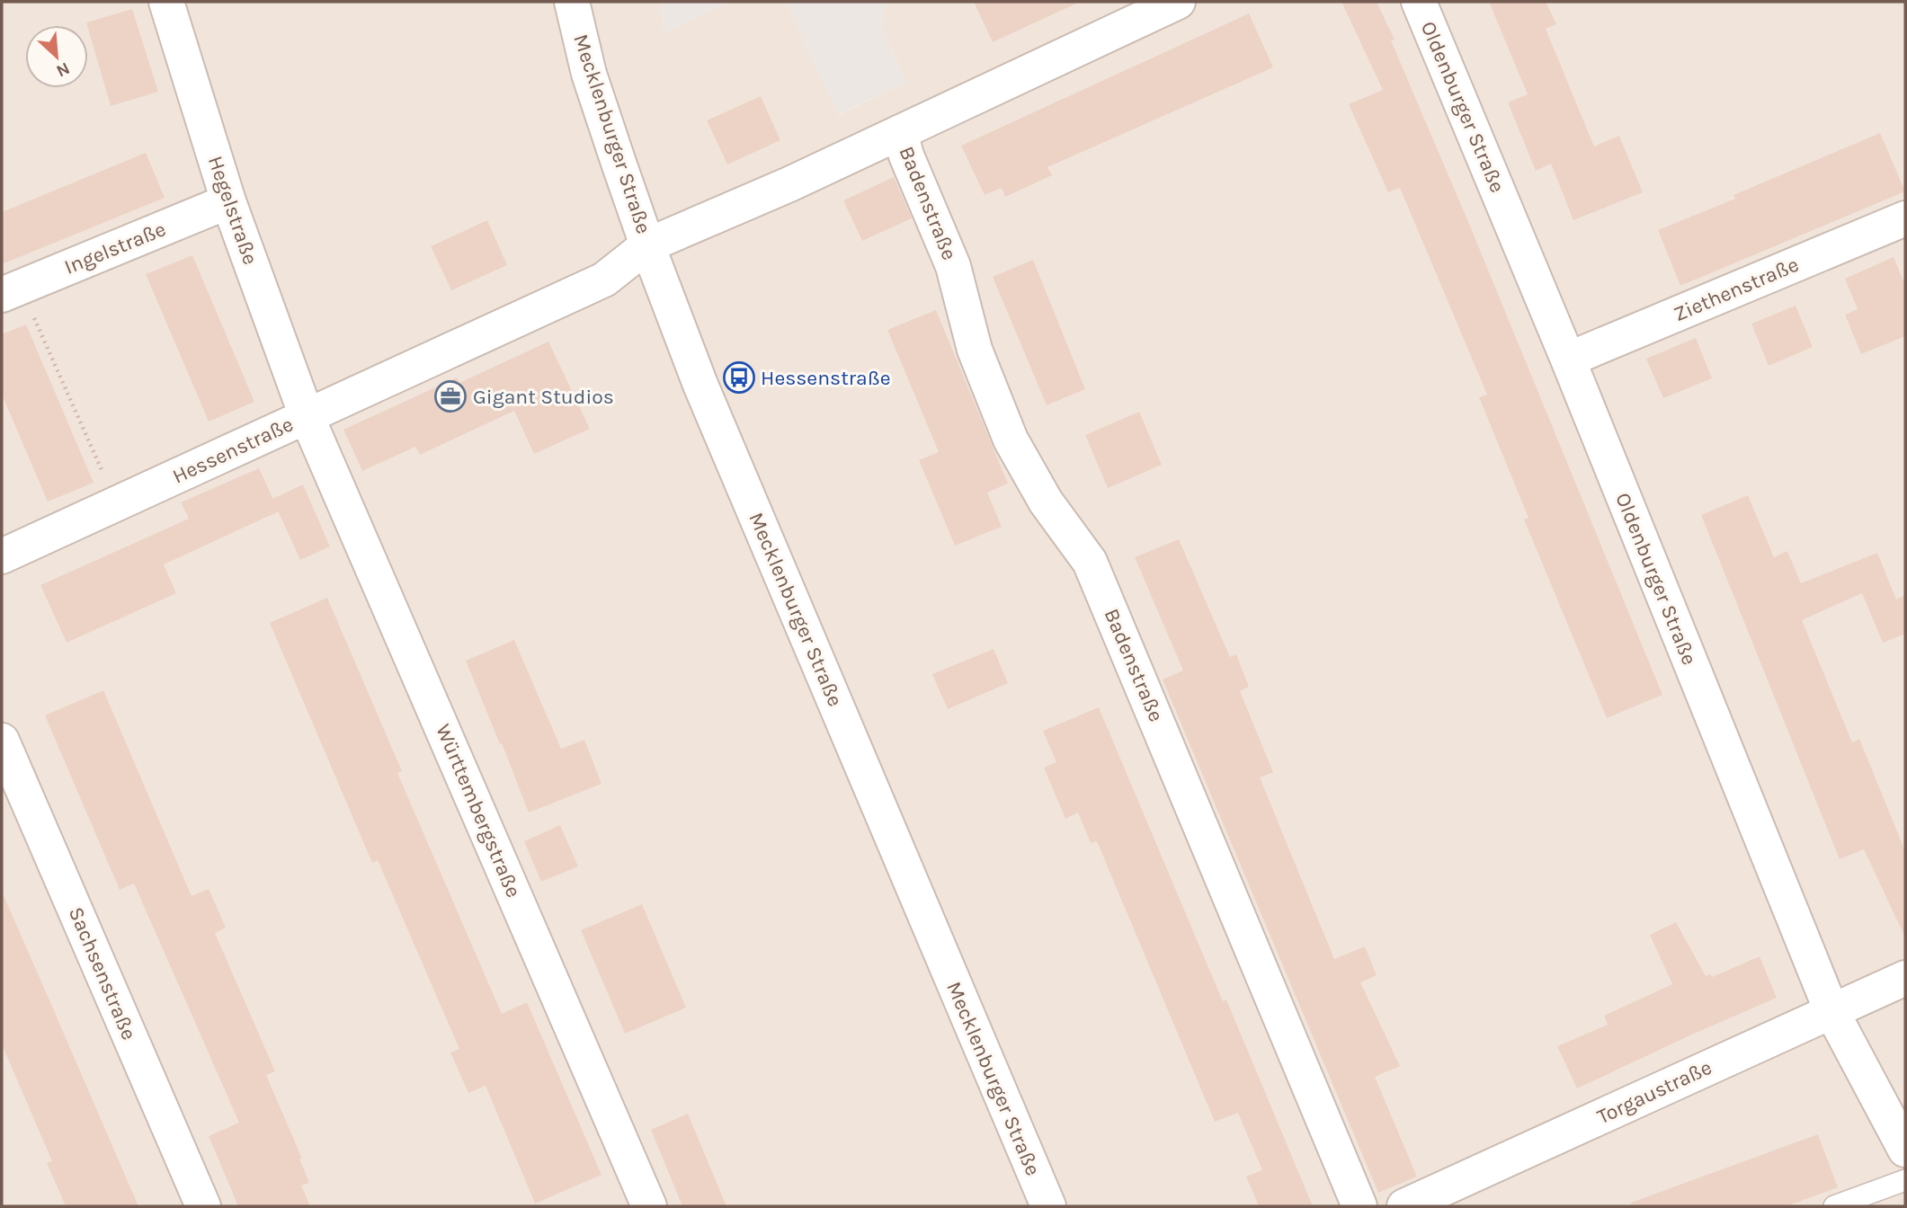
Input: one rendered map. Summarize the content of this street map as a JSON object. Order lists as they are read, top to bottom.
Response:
{
  "streets": {
    "street": [
      "Oldenburger Straße",
      "Mecklenburger Straße",
      "Badenstraße",
      "Hegelstraße",
      "Ingelstraße",
      "Ziethenstraße",
      "Hessenstraße",
      "Württembergstraße",
      "Sachsenstraße",
      "Torgaustraße"
    ]
  },
  "crossings": [
    ["Oldenburger Straße", "Ziethenstraße"],
    ["Oldenburger Straße", "Torgaustraße"],
    ["Mecklenburger Straße", "Hessenstraße"],
    ["Badenstraße", "Hessenstraße"],
    ["Hegelstraße", "Ingelstraße"],
    ["Hegelstraße", "Hessenstraße"],
    ["Hegelstraße", "Württembergstraße"],
    ["Hessenstraße", "Württembergstraße"]
  ],
  "places": {
    "bus stop": ["Hessenstraße"],
    "office": ["Gigant Studios"]
  },
  "north": "bottom right"
}
